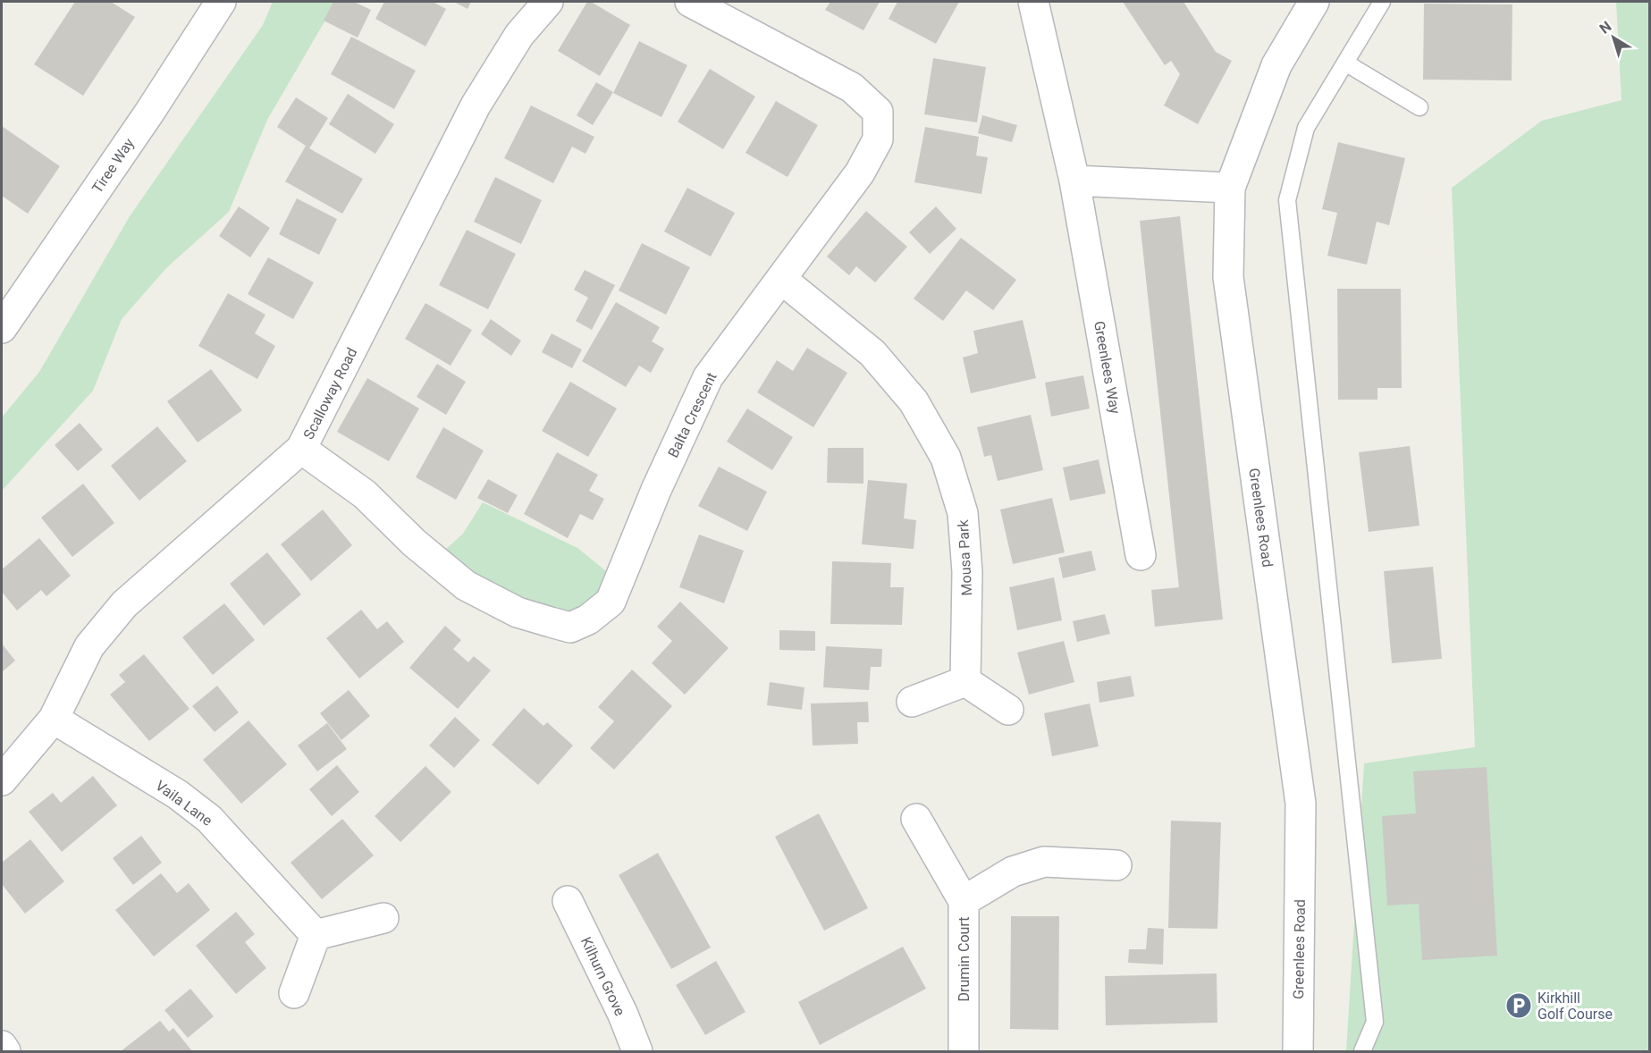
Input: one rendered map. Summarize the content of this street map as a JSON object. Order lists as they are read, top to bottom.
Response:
{
  "streets": {
    "street": [
      "Tiree Way",
      "Greenlees Way",
      "Scalloway Road",
      "Balta Crescent",
      "Greenlees Road",
      "Mousa Park",
      "Vaila Lane",
      "Drumin Court",
      "Kilhurn Grove"
    ]
  },
  "crossings": [
    ["Scalloway Road", "Balta Crescent"],
    ["Scalloway Road", "Vaila Lane"],
    ["Balta Crescent", "Mousa Park"]
  ],
  "places": {
    "parking": ["Kirkhill Golf Course"]
  },
  "north": "top left"
}
